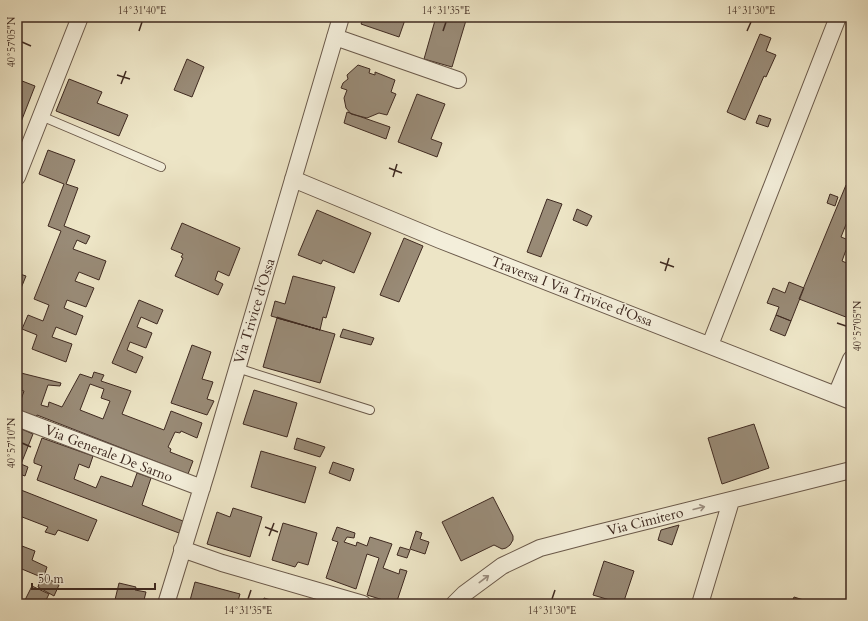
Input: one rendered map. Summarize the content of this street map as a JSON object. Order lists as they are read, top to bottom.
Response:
{
  "streets": {
    "street": [
      "Traversa I Via Trivice d'Ossa",
      "Via Trivice d'Ossa",
      "Via Generale De Sarno",
      "Via Cimitero"
    ]
  },
  "crossings": [
    ["Traversa I Via Trivice d'Ossa", "Via Trivice d'Ossa"],
    ["Via Trivice d'Ossa", "Via Generale De Sarno"]
  ],
  "one_way": ["Via Cimitero"],
  "scale_bar": "50 m",
  "coordinates": [
    "14°31'40\"E",
    "14°31'35\"E",
    "14°31'30\"E",
    "40°57'05\"N",
    "40°57'10\"N"
  ]
}
